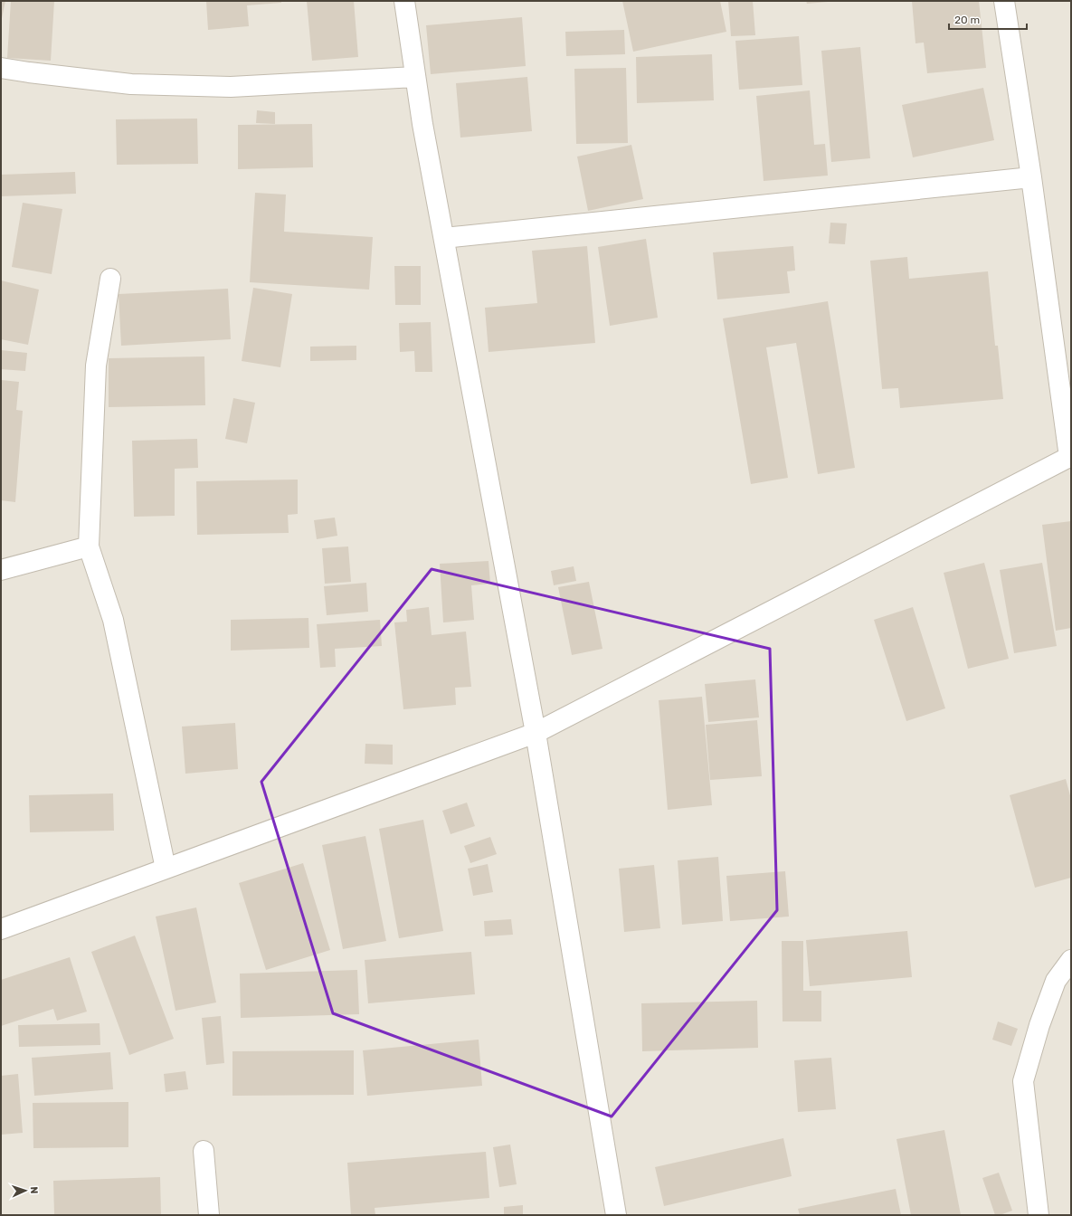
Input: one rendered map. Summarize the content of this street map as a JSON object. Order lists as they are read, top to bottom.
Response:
{
  "scale_bar": "20 m",
  "north": "right"
}
